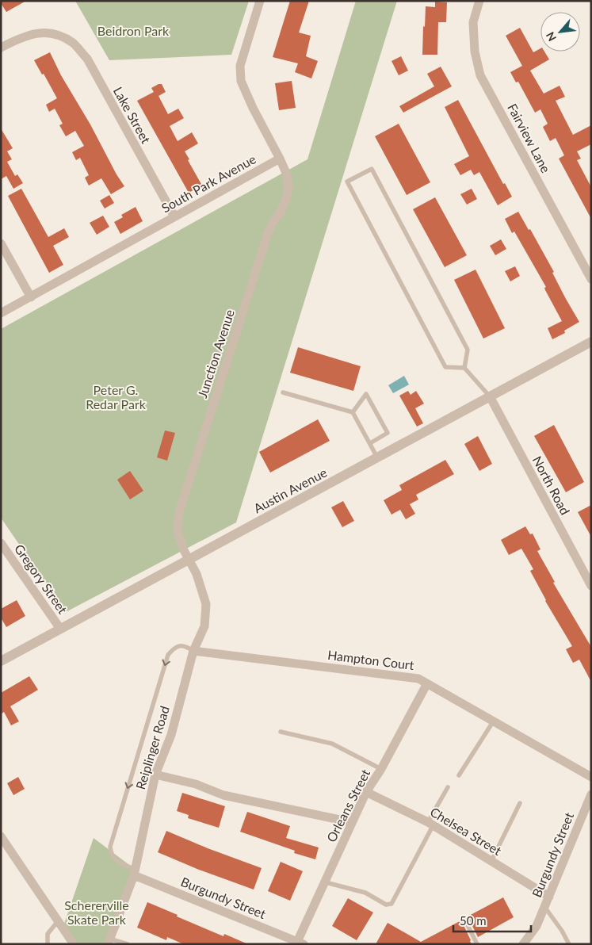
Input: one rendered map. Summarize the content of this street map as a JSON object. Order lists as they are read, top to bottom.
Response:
{
  "streets": {
    "street": [
      "Lake Street",
      "Fairview Lane",
      "South Park Avenue",
      "Junction Avenue",
      "North Road",
      "Austin Avenue",
      "Gregory Street",
      "Hampton Court",
      "Reiplinger Road",
      "Orleans Street",
      "Chelsea Street",
      "Burgundy Street"
    ]
  },
  "crossings": [
    ["Lake Street", "South Park Avenue"],
    ["South Park Avenue", "Junction Avenue"],
    ["Junction Avenue", "Austin Avenue"],
    ["Junction Avenue", "Reiplinger Road"],
    ["North Road", "Austin Avenue"],
    ["Austin Avenue", "Gregory Street"],
    ["Austin Avenue", "Reiplinger Road"],
    ["Hampton Court", "Reiplinger Road"],
    ["Hampton Court", "Orleans Street"],
    ["Reiplinger Road", "Burgundy Street"],
    ["Orleans Street", "Chelsea Street"],
    ["Orleans Street", "Burgundy Street"],
    ["Chelsea Street", "Burgundy Street"]
  ],
  "parks": ["Beidron Park", "Peter G. Redar Park", "Schererville Skate Park"],
  "scale_bar": "50 m",
  "north": "bottom left"
}
